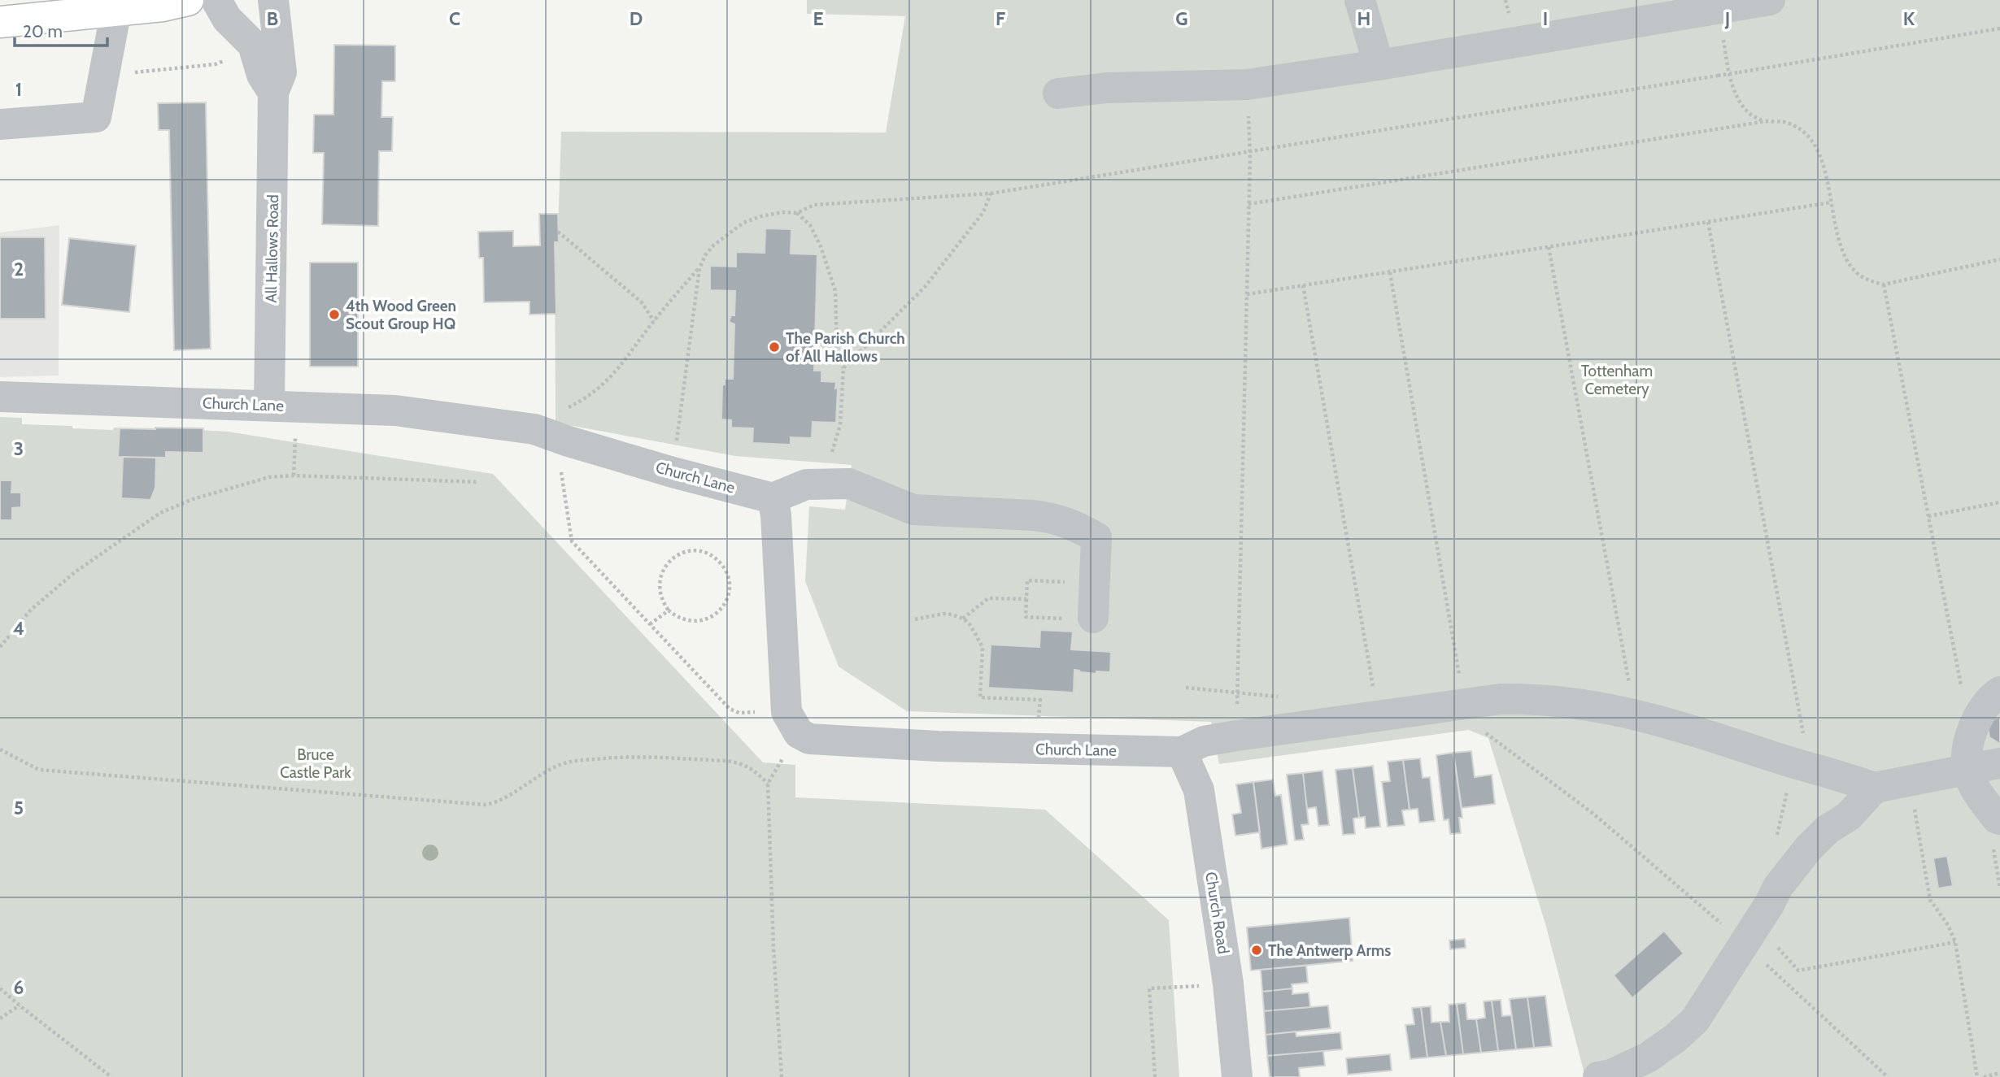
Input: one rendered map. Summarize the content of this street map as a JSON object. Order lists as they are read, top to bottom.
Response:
{
  "streets": {
    "street": ["All Hallows Road", "Church Lane", "Church Road"]
  },
  "crossings": [
    ["All Hallows Road", "Church Lane"],
    ["Church Lane", "Church Road"]
  ],
  "parks": ["Tottenham Cemetery", "Bruce Castle Park"],
  "places": ["4th Wood Green Scout Group HQ", "The Parish Church of All Hallows", "The Antwerp Arms"],
  "scale_bar": "20 m",
  "grid": {
    "columns": [
      "B",
      "C",
      "D",
      "E",
      "F",
      "G",
      "H",
      "I",
      "J",
      "K"
    ],
    "rows": [
      "1",
      "2",
      "3",
      "4",
      "5",
      "6"
    ]
  }
}
